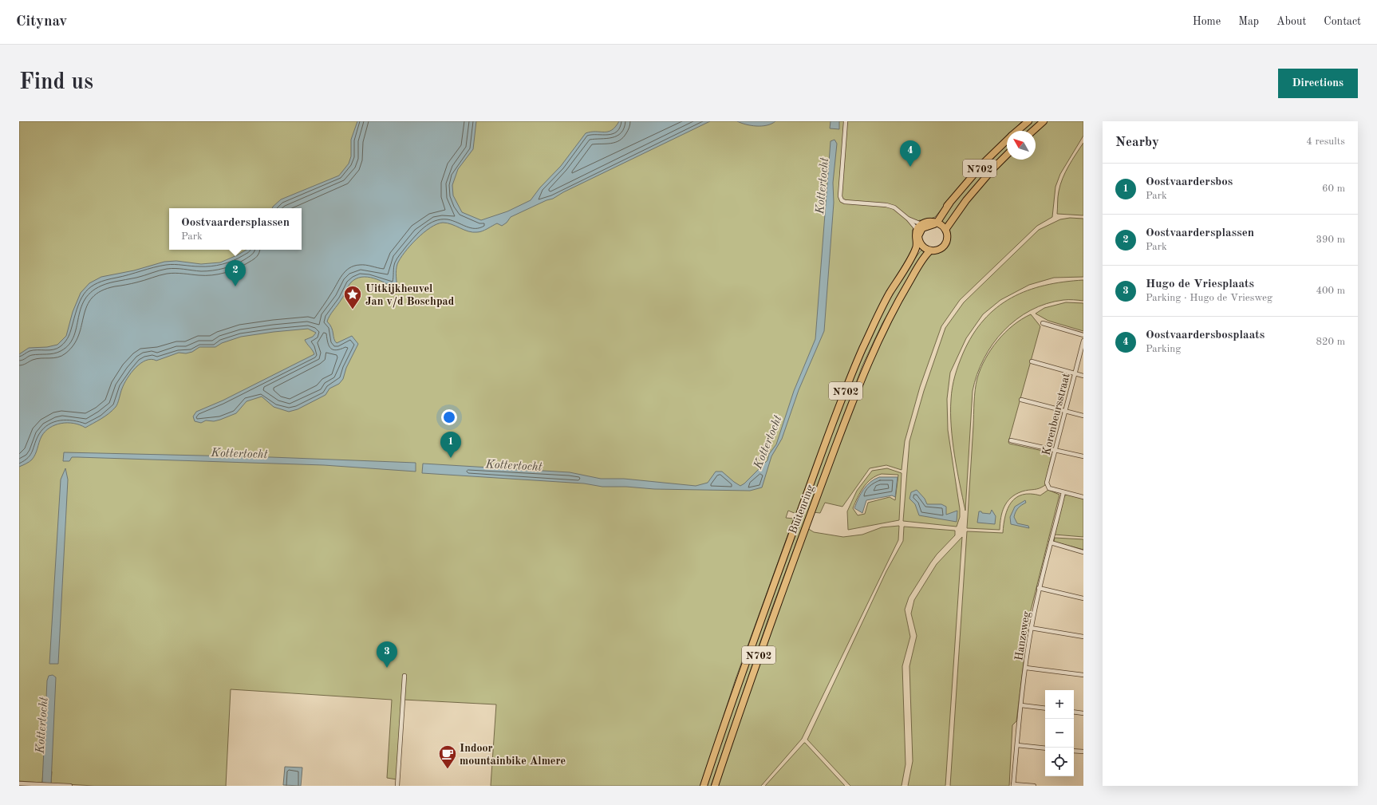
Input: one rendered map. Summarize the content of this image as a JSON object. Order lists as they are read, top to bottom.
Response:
{
  "streets": {
    "highway": ["N702", "Buitenring"],
    "street": ["Korenbeursstraat", "Hanzeweg"]
  },
  "crossings": [
    ["N702", "Buitenring"],
    ["Korenbeursstraat", "Hanzeweg"]
  ],
  "water": ["Kottertocht"],
  "places": {
    "place": ["Uitkijkheuvel Jan v/d Boschpad"],
    "cafe": ["Indoor mountainbike Almere"]
  },
  "north": "top left",
  "page": {
    "header": "Citynav",
    "nav": [
      "Home",
      "Map",
      "About",
      "Contact"
    ],
    "buttons": "Directions",
    "title": "Find us",
    "heading": ["Nearby", "4 results"],
    "pins": [
      "4",
      "2",
      "1",
      "3"
    ],
    "list": [
      {
        "mark": "1",
        "name": "Oostvaardersbos",
        "note": "Park",
        "value": "60 m"
      },
      {
        "mark": "2",
        "name": "Oostvaardersplassen",
        "note": "Park",
        "value": "390 m"
      },
      {
        "mark": "3",
        "name": "Hugo de Vriesplaats",
        "note": "Parking · Hugo de Vriesweg",
        "value": "400 m"
      },
      {
        "mark": "4",
        "name": "Oostvaardersbosplaats",
        "note": "Parking",
        "value": "820 m"
      }
    ],
    "popup": ["Oostvaardersplassen", "Park"],
    "map_buttons": ["+", "−"]
  }
}
